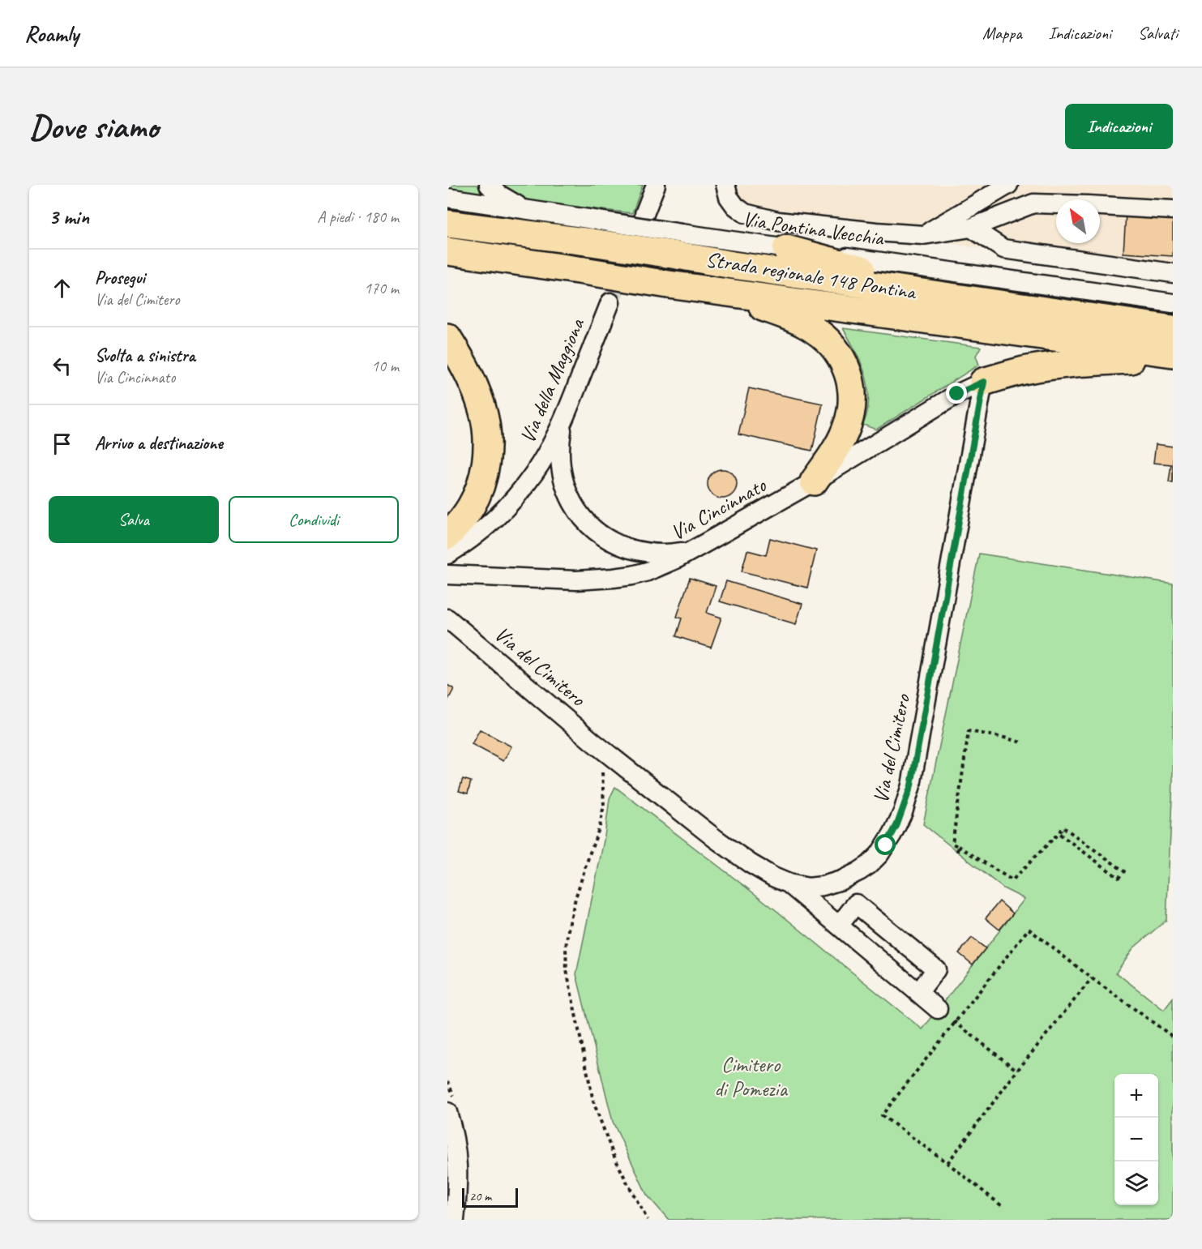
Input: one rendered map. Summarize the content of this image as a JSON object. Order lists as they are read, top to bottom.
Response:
{
  "streets": {
    "highway": ["Strada regionale 148 Pontina"],
    "street": [
      "Via Pontina Vecchia",
      "Via della Maggiona",
      "Via Cincinnato",
      "Via del Cimitero"
    ]
  },
  "crossings": [
    ["Via Pontina Vecchia", "Strada regionale 148 Pontina"],
    ["Via Cincinnato", "Via del Cimitero"]
  ],
  "parks": ["Cimitero di Pomezia"],
  "scale_bar": "20 m",
  "north": "top left",
  "page": {
    "header": "Roamly",
    "nav": ["Mappa", "Indicazioni", "Salvati"],
    "buttons": [
      "Indicazioni",
      ["Salva", "Condividi"]
    ],
    "title": "Dove siamo",
    "heading": ["3 min", "A piedi · 180 m"],
    "list": [
      ["Prosegui", "Via del Cimitero", "170 m"],
      ["Svolta a sinistra", "Via Cincinnato", "10 m"],
      "Arrivo a destinazione"
    ],
    "map_buttons": ["+", "−"],
    "scale": "20 m"
  }
}
